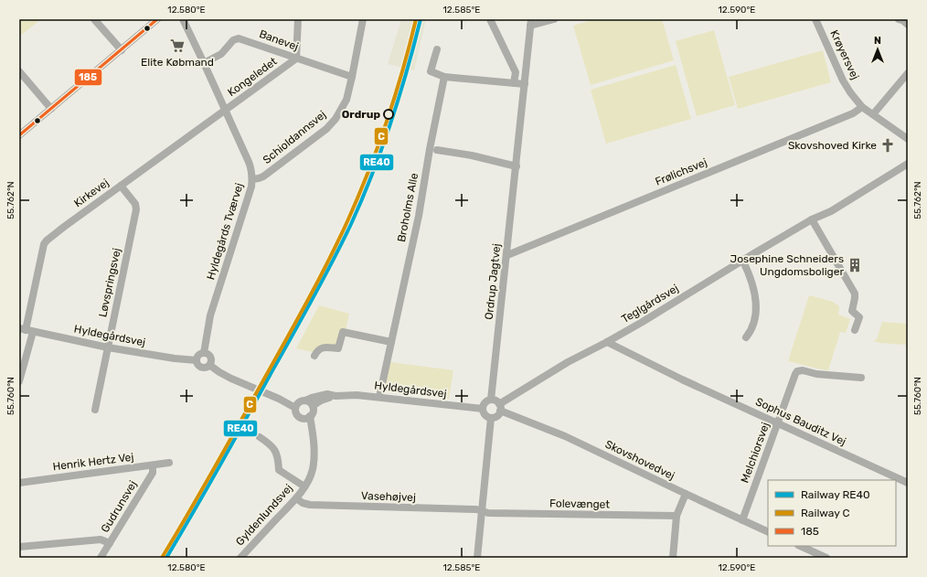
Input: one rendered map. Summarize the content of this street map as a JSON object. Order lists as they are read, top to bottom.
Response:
{
  "streets": {
    "street": [
      "Banevej",
      "Krøyersvej",
      "Kongeledet",
      "Schioldannsvej",
      "Frølichsvej",
      "Kirkevej",
      "Broholms Alle",
      "Hyldegårds Tværvej",
      "Ordrup Jagtvej",
      "Løvspringsvej",
      "Teglgårdsvej",
      "Hyldegårdsvej",
      "Sophus Bauditz Vej",
      "Melchiorsvej",
      "Skovshovedvej",
      "Henrik Hertz Vej",
      "Vasehøjvej",
      "Folevænget",
      "Gudrunsvej",
      "Gyldenlundsvej"
    ]
  },
  "crossings": [
    ["Banevej", "Kongeledet"],
    ["Banevej", "Schioldannsvej"],
    ["Banevej", "Hyldegårds Tværvej"],
    ["Krøyersvej", "Frølichsvej"],
    ["Kongeledet", "Kirkevej"],
    ["Kongeledet", "Hyldegårds Tværvej"],
    ["Schioldannsvej", "Hyldegårds Tværvej"],
    ["Frølichsvej", "Ordrup Jagtvej"],
    ["Kirkevej", "Hyldegårds Tværvej"],
    ["Kirkevej", "Løvspringsvej"],
    ["Kirkevej", "Hyldegårdsvej"],
    ["Broholms Alle", "Hyldegårdsvej"],
    ["Hyldegårds Tværvej", "Hyldegårdsvej"],
    ["Ordrup Jagtvej", "Teglgårdsvej"],
    ["Ordrup Jagtvej", "Hyldegårdsvej"],
    ["Ordrup Jagtvej", "Skovshovedvej"],
    ["Løvspringsvej", "Hyldegårdsvej"],
    ["Teglgårdsvej", "Hyldegårdsvej"],
    ["Teglgårdsvej", "Sophus Bauditz Vej"],
    ["Teglgårdsvej", "Skovshovedvej"],
    ["Hyldegårdsvej", "Skovshovedvej"],
    ["Hyldegårdsvej", "Gyldenlundsvej"],
    ["Sophus Bauditz Vej", "Melchiorsvej"],
    ["Melchiorsvej", "Skovshovedvej"],
    ["Henrik Hertz Vej", "Gudrunsvej"],
    ["Vasehøjvej", "Folevænget"],
    ["Vasehøjvej", "Gyldenlundsvej"]
  ],
  "places": {
    "supermarket": ["Elite Købmand"],
    "other": ["Ordrup"],
    "church": ["Skovshoved Kirke"],
    "building": ["Josephine Schneiders Ungdomsboliger"]
  },
  "lines": ["rail line RE40", "rail line C", "transit line 185"],
  "legend": ["Railway RE40", "Railway C", "185"],
  "north": "top",
  "coordinates": [
    "12.580°E",
    "12.585°E",
    "12.590°E",
    "55.762°N",
    "55.760°N"
  ]
}
